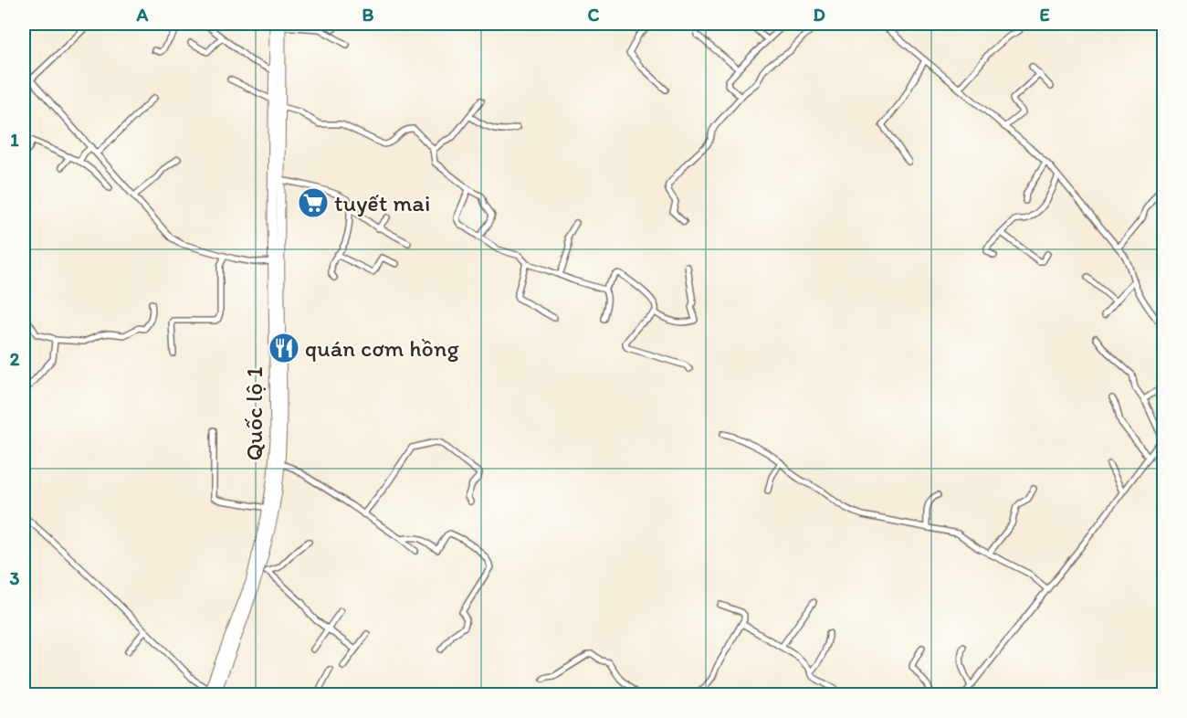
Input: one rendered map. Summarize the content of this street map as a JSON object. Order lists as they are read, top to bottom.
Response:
{
  "streets": {
    "highway": ["Quốc lộ 1"]
  },
  "places": {
    "supermarket": ["tuyết mai"],
    "restaurant": ["quán cơm hồng"]
  },
  "grid": {
    "columns": [
      "A",
      "B",
      "C",
      "D",
      "E"
    ],
    "rows": ["1", "2", "3"]
  }
}
